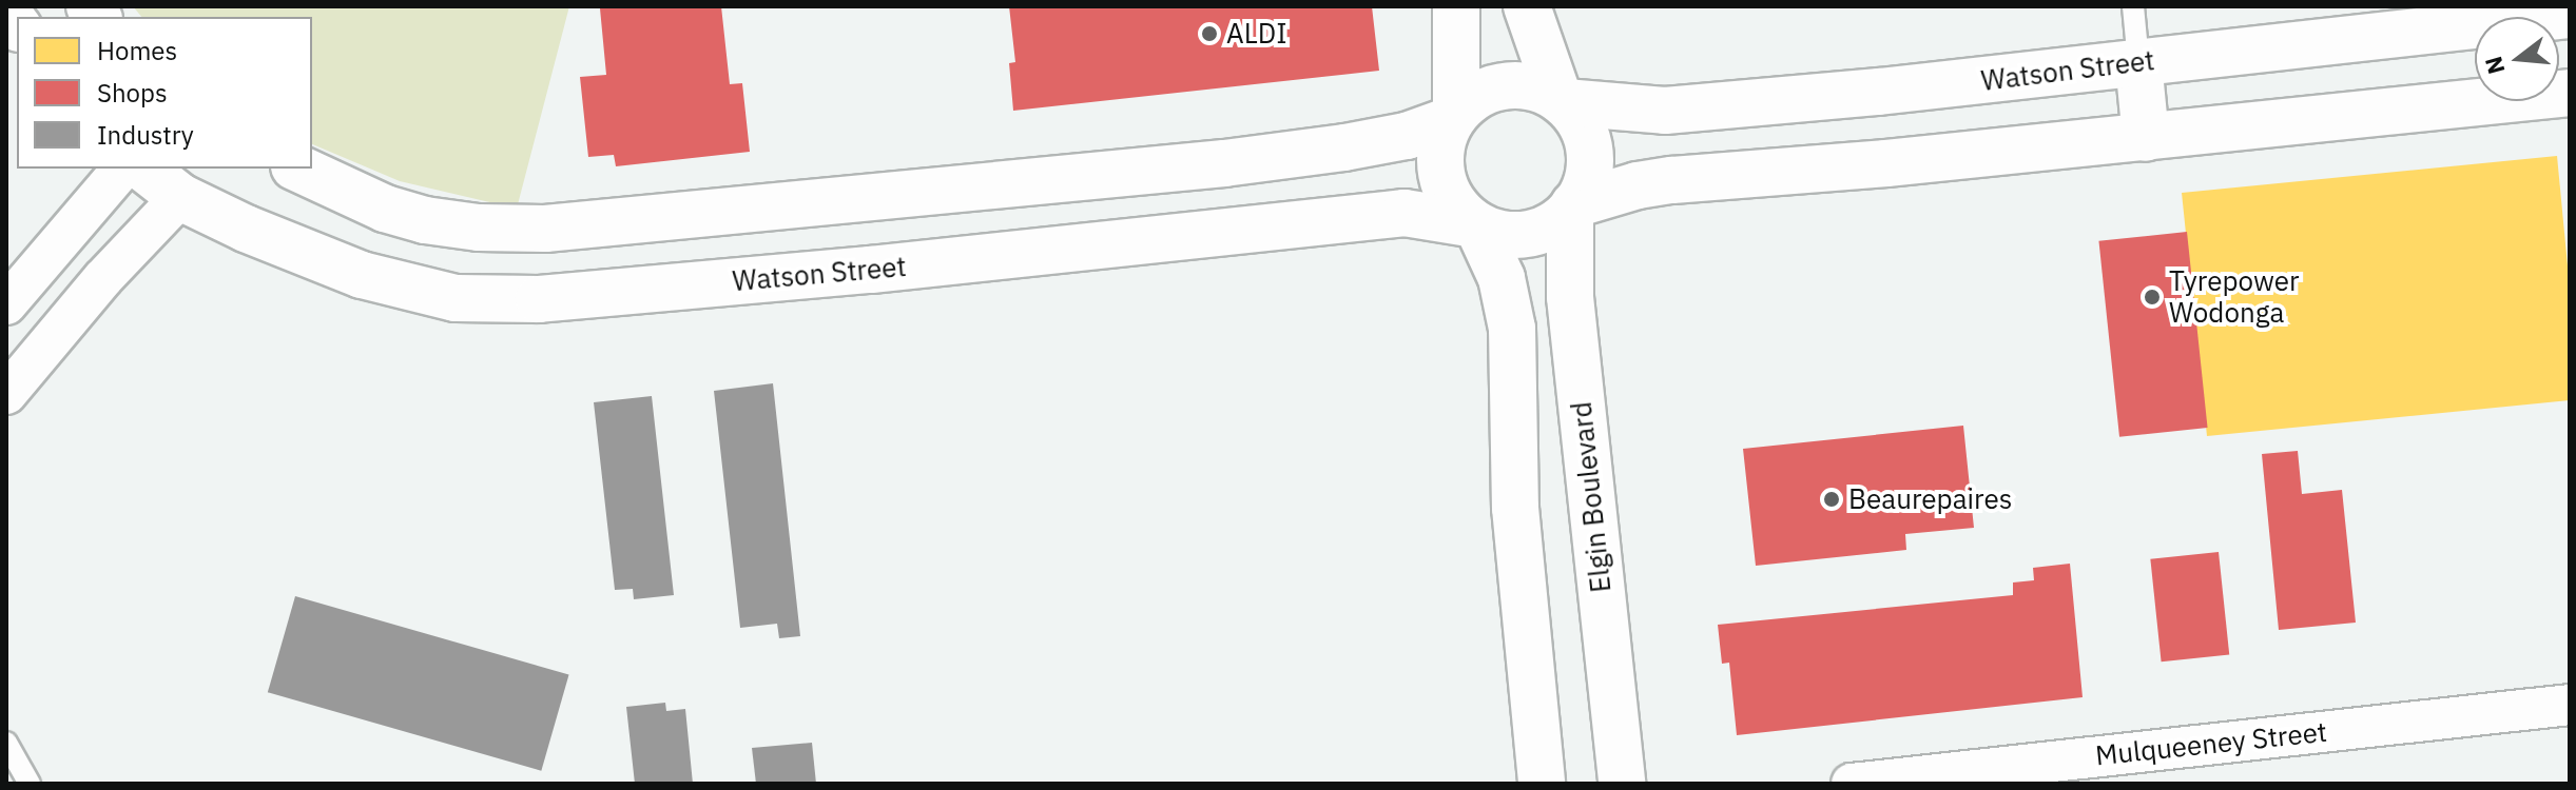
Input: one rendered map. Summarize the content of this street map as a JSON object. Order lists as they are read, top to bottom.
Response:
{
  "streets": {
    "street": ["Watson Street", "Elgin Boulevard", "Mulqueeney Street"]
  },
  "crossings": [
    ["Watson Street", "Elgin Boulevard"]
  ],
  "places": ["ALDI", "Tyrepower Wodonga", "Beaurepaires"],
  "legend": ["Homes", "Shops", "Industry"],
  "north": "left"
}
